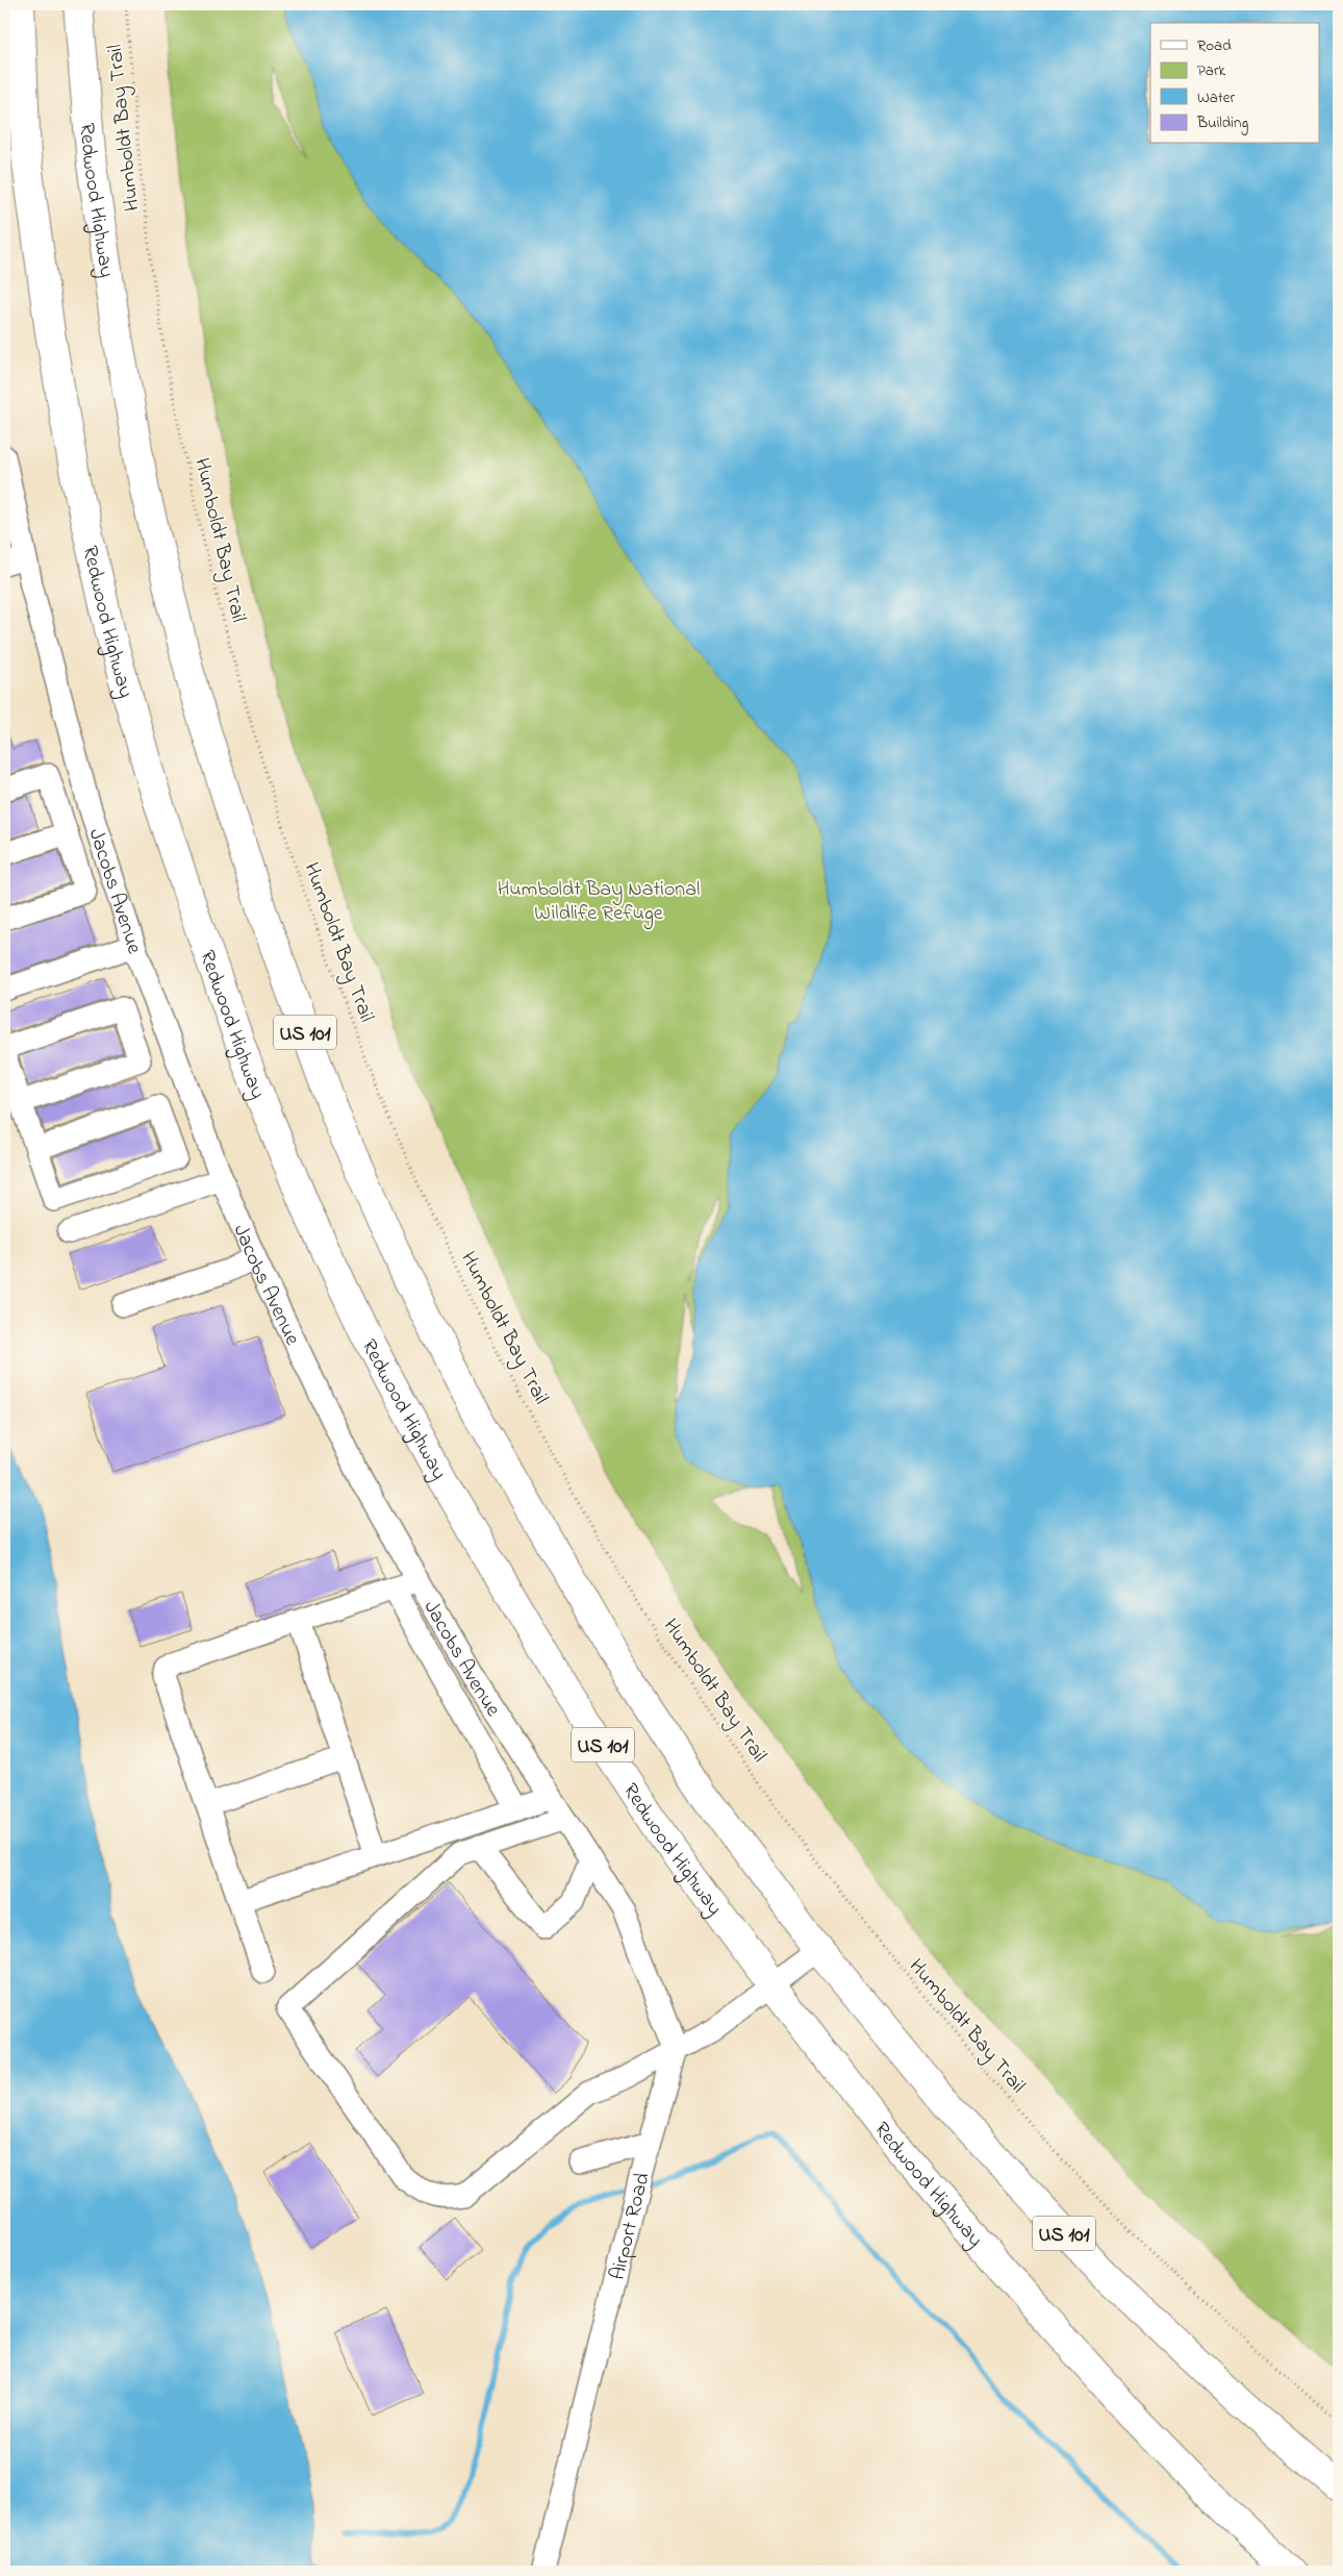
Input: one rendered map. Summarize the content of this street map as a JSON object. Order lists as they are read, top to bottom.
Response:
{
  "streets": {
    "highway": ["Redwood Highway", "US 101"],
    "street": ["Jacobs Avenue", "Airport Road"],
    "path": ["Humboldt Bay Trail"]
  },
  "crossings": [
    ["Jacobs Avenue", "Airport Road"]
  ],
  "parks": ["Humboldt Bay National Wildlife Refuge"],
  "legend": [
    "Road",
    "Park",
    "Water",
    "Building"
  ]
}
